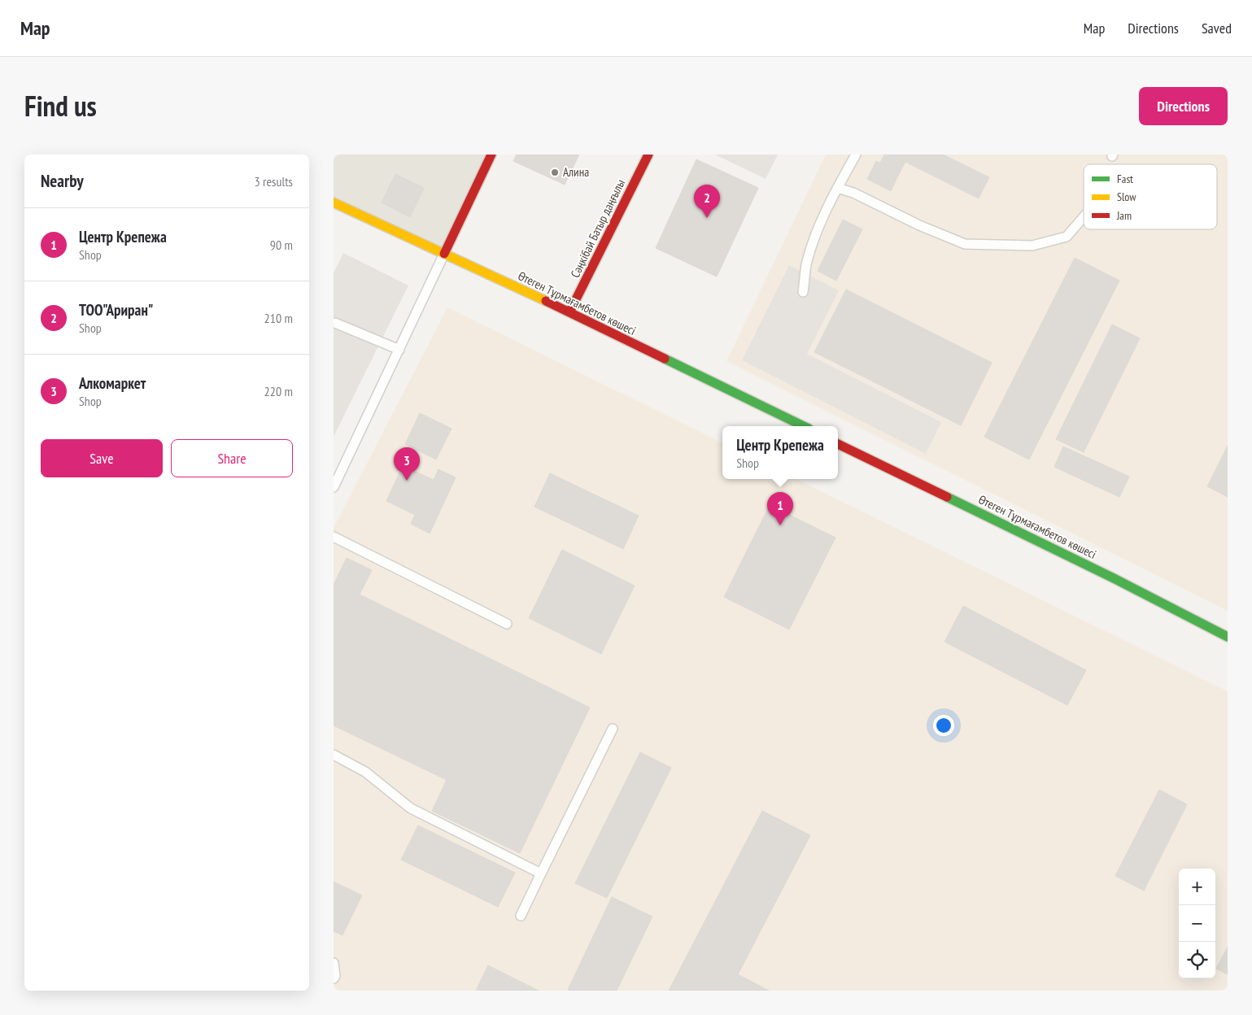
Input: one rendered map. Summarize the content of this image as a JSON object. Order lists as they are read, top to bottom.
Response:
{
  "streets": {
    "street": ["Сәңкібай Батыр даңғылы", "Өтеген Тұрмағамбетов көшесі"]
  },
  "crossings": [
    ["Сәңкібай Батыр даңғылы", "Өтеген Тұрмағамбетов көшесі"]
  ],
  "places": ["Алина"],
  "legend": ["Fast", "Slow", "Jam"],
  "page": {
    "header": "Map",
    "nav": ["Map", "Directions", "Saved"],
    "title": "Find us",
    "buttons": [
      "Directions",
      ["Save", "Share"]
    ],
    "heading": ["Nearby", "3 results"],
    "pins": ["2", "3", "1"],
    "list": [
      {
        "mark": "1",
        "name": "Центр Крепежа",
        "note": "Shop",
        "value": "90 m"
      },
      {
        "mark": "2",
        "name": "ТОО\"Ариран\"",
        "note": "Shop",
        "value": "210 m"
      },
      {
        "mark": "3",
        "name": "Алкомаркет",
        "note": "Shop",
        "value": "220 m"
      }
    ],
    "popup": ["Центр Крепежа", "Shop"],
    "map_buttons": ["+", "−"]
  }
}
